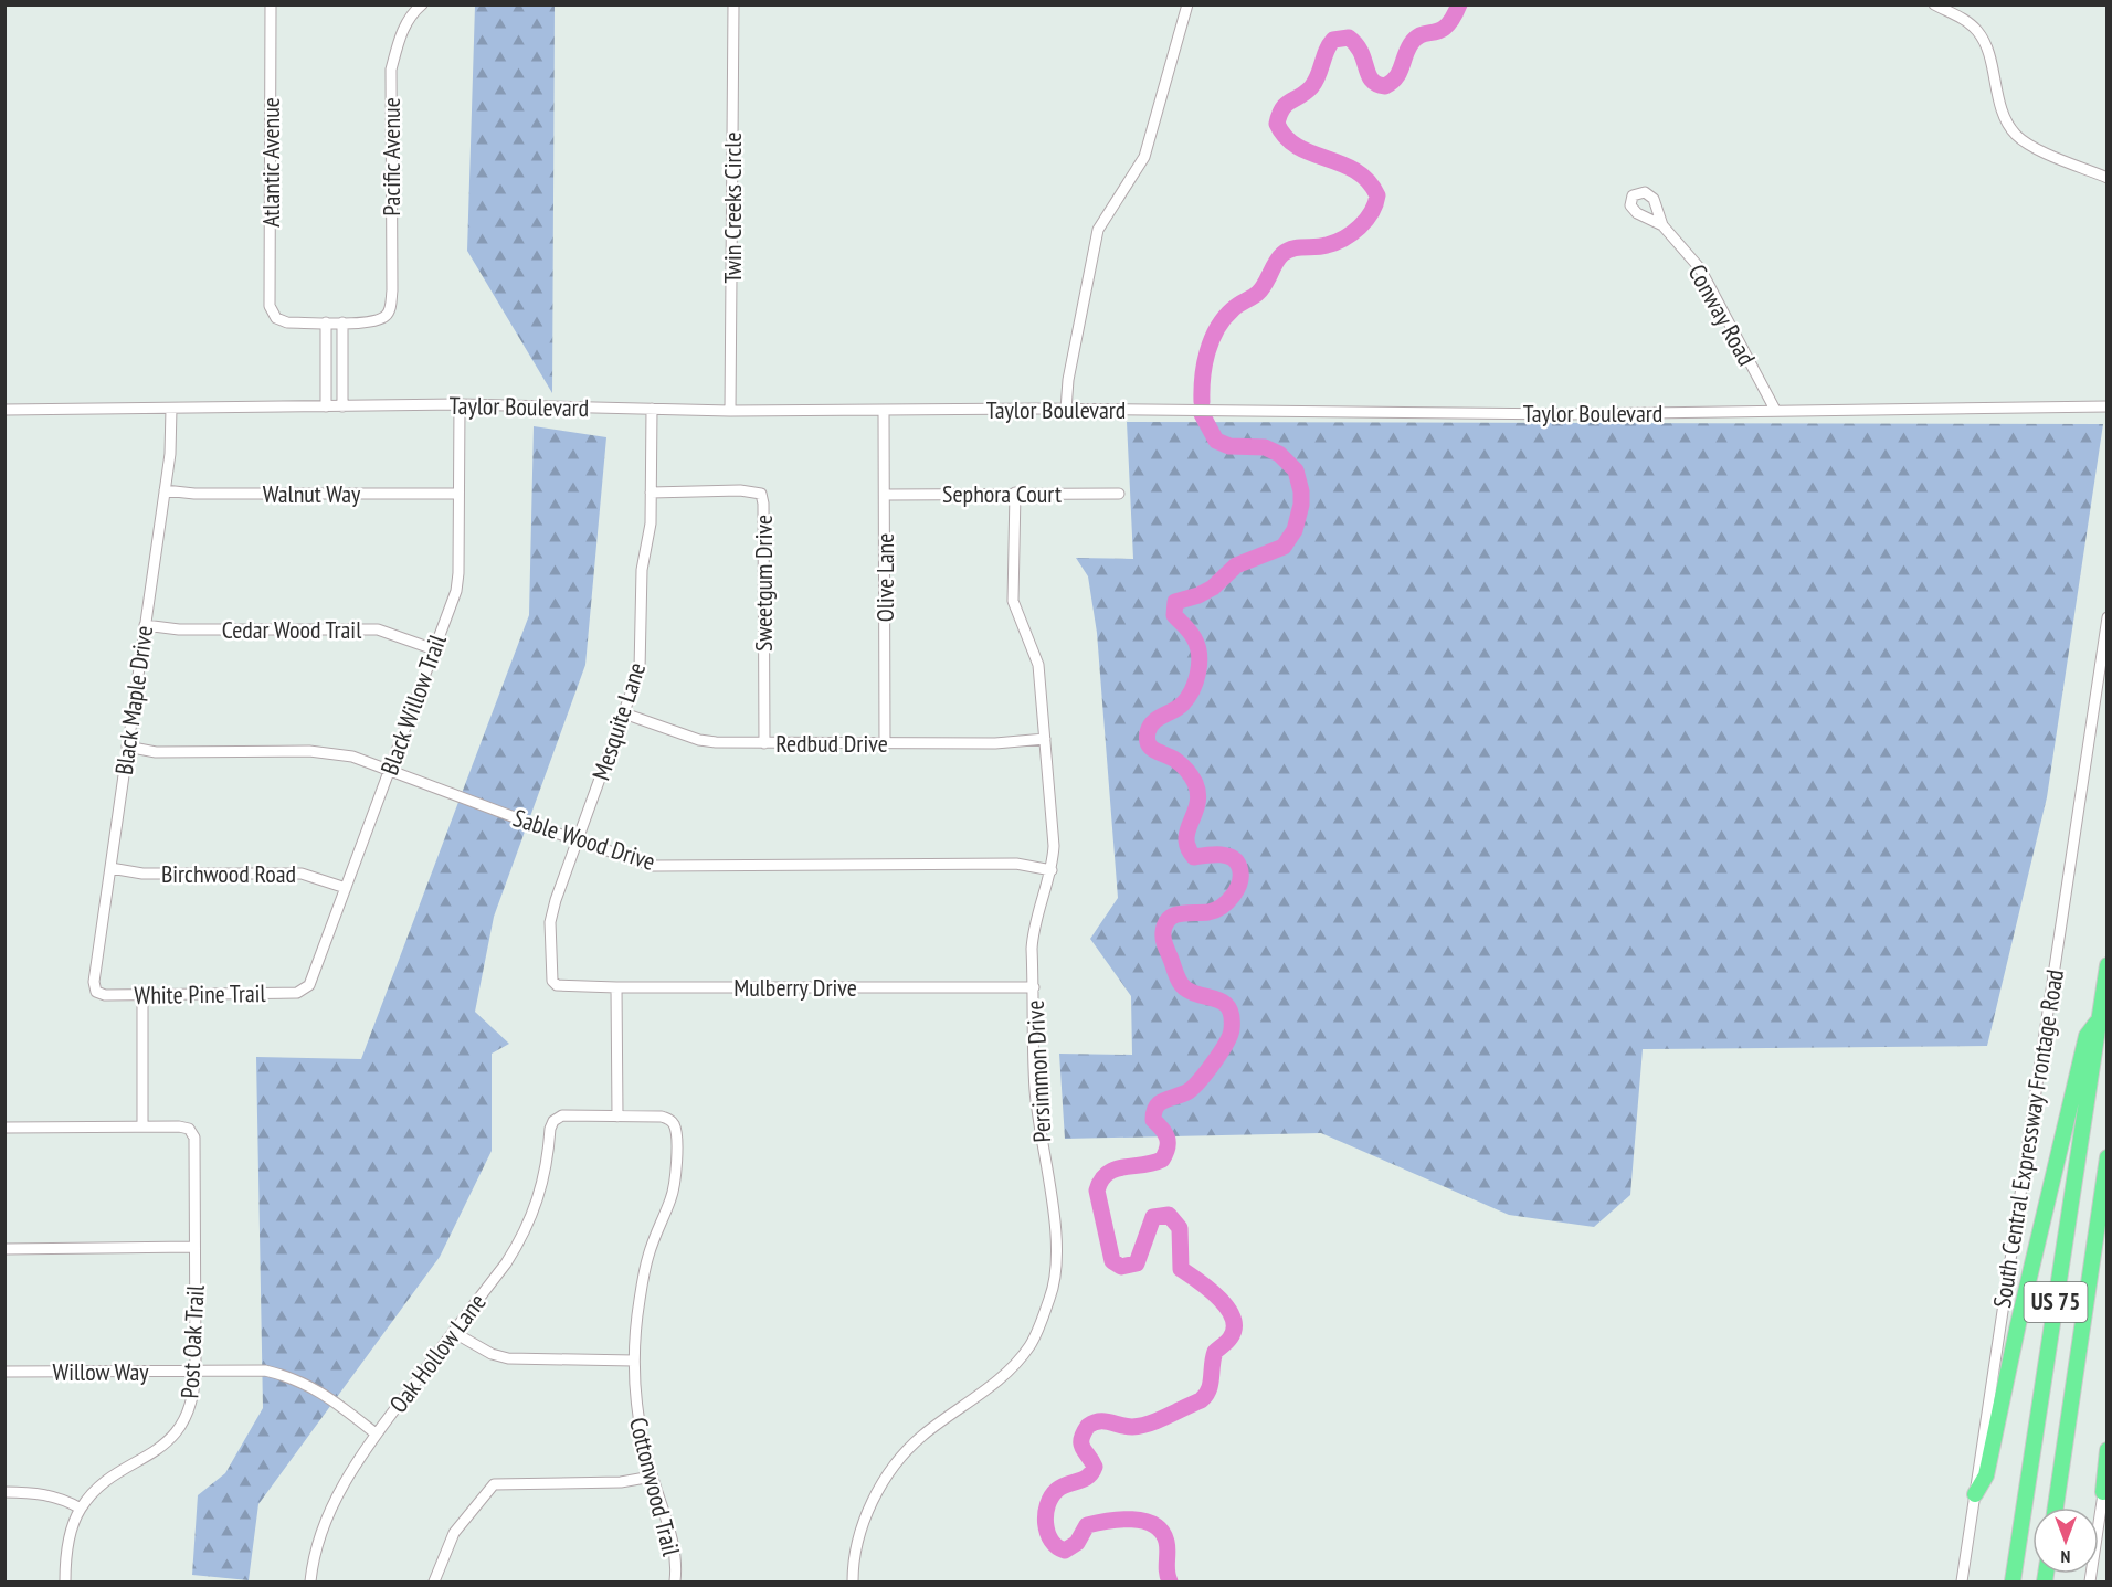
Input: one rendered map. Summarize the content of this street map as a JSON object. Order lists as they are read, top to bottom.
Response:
{
  "streets": {
    "highway": ["US 75"],
    "street": [
      "Pacific Avenue",
      "Atlantic Avenue",
      "Twin Creeks Circle",
      "Conway Road",
      "Taylor Boulevard",
      "Walnut Way",
      "Sephora Court",
      "Olive Lane",
      "Sweetgum Drive",
      "Cedar Wood Trail",
      "Black Maple Drive",
      "Black Willow Trail",
      "Mesquite Lane",
      "Redbud Drive",
      "Sable Wood Drive",
      "Birchwood Road",
      "Mulberry Drive",
      "White Pine Trail",
      "Persimmon Drive",
      "South Central Expressway Frontage Road",
      "Post Oak Trail",
      "Oak Hollow Lane",
      "Willow Way",
      "Cottonwood Trail"
    ]
  },
  "crossings": [
    ["Twin Creeks Circle", "Taylor Boulevard"],
    ["Conway Road", "Taylor Boulevard"],
    ["Taylor Boulevard", "Olive Lane"],
    ["Taylor Boulevard", "Black Maple Drive"],
    ["Taylor Boulevard", "Black Willow Trail"],
    ["Taylor Boulevard", "Mesquite Lane"],
    ["Walnut Way", "Black Maple Drive"],
    ["Walnut Way", "Black Willow Trail"],
    ["Sephora Court", "Olive Lane"],
    ["Sephora Court", "Persimmon Drive"],
    ["Olive Lane", "Redbud Drive"],
    ["Sweetgum Drive", "Mesquite Lane"],
    ["Sweetgum Drive", "Redbud Drive"],
    ["Cedar Wood Trail", "Black Maple Drive"],
    ["Cedar Wood Trail", "Black Willow Trail"],
    ["Black Maple Drive", "Sable Wood Drive"],
    ["Black Maple Drive", "Birchwood Road"],
    ["Black Maple Drive", "White Pine Trail"],
    ["Black Willow Trail", "Sable Wood Drive"],
    ["Black Willow Trail", "Birchwood Road"],
    ["Black Willow Trail", "White Pine Trail"],
    ["Mesquite Lane", "Redbud Drive"],
    ["Mesquite Lane", "Sable Wood Drive"],
    ["Mesquite Lane", "Mulberry Drive"],
    ["Redbud Drive", "Persimmon Drive"],
    ["Sable Wood Drive", "Persimmon Drive"],
    ["Mulberry Drive", "Persimmon Drive"],
    ["Post Oak Trail", "Willow Way"],
    ["Oak Hollow Lane", "Willow Way"],
    ["Oak Hollow Lane", "Cottonwood Trail"]
  ],
  "north": "bottom"
}
